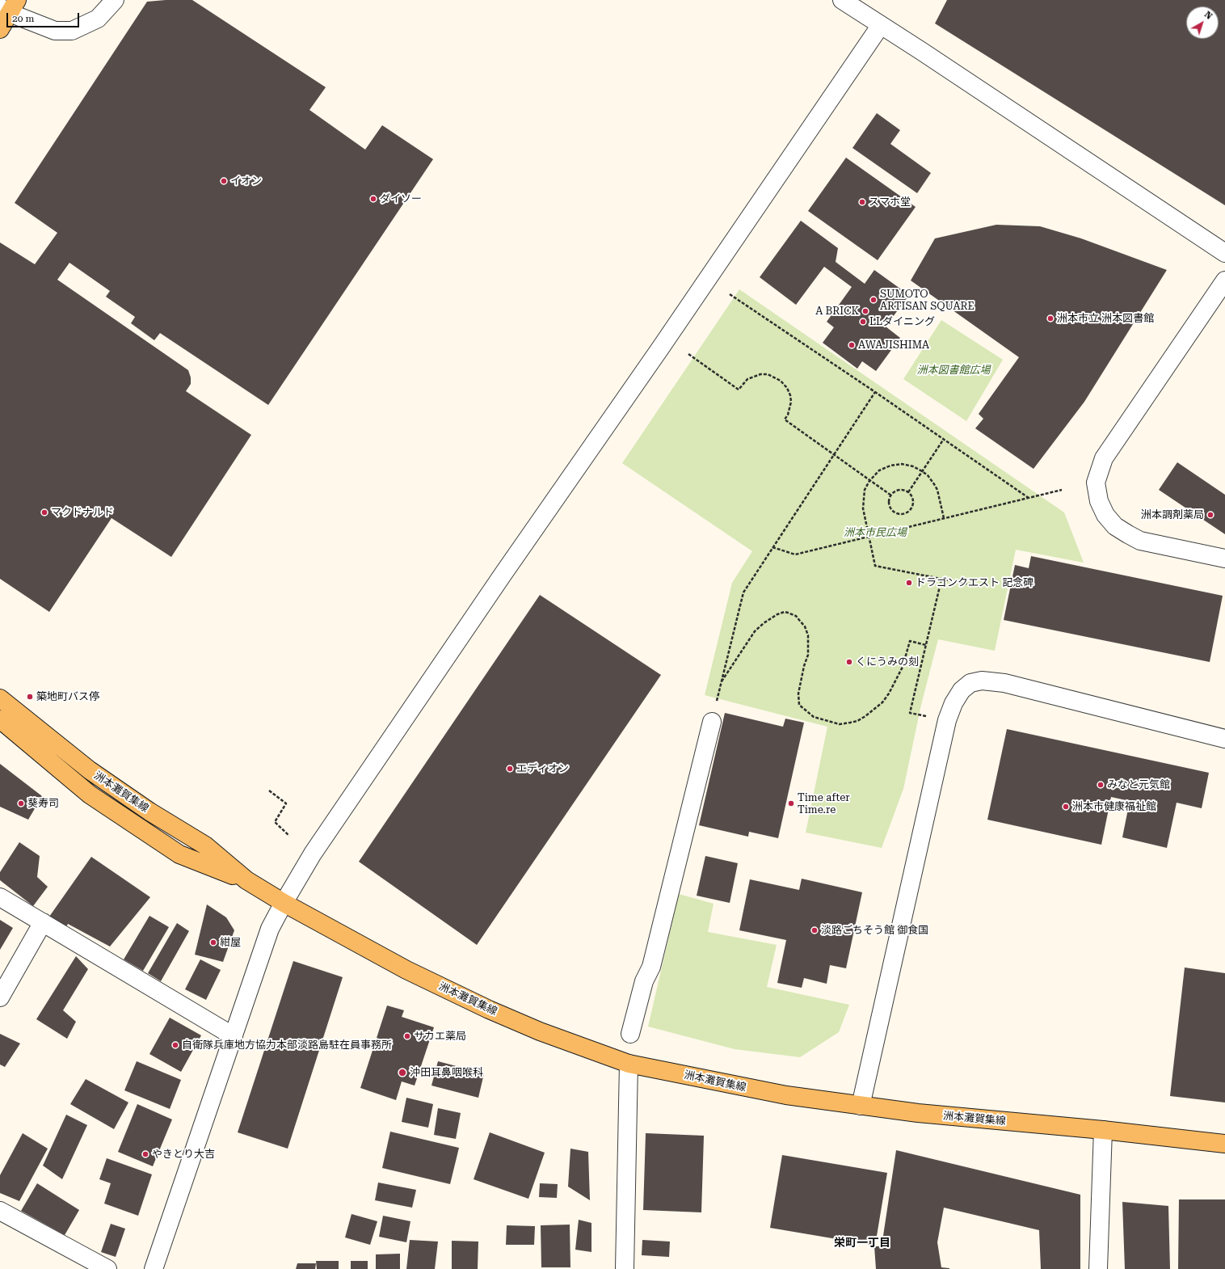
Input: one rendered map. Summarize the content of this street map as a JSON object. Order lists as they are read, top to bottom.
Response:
{
  "streets": {
    "main road": ["洲本灘賀集線"]
  },
  "districts": ["栄町一丁目"],
  "parks": ["洲本図書館広場", "洲本市民広場"],
  "places": [
    "イオン",
    "ダイソー",
    "スマホ堂",
    "SUMOTO ARTISAN SQUARE",
    "A BRICK",
    "洲本市立 洲本図書館",
    "LLダイニング",
    "AWAJISHIMA",
    "マクドナルド",
    "洲本調剤薬局",
    "ドラゴンクエスト 記念碑",
    "くにうみの刻",
    "築地町バス停",
    "エディオン",
    "みなと元気館",
    "葵寿司",
    "Time after Time.re",
    "洲本市健康福祉館",
    "淡路ごちそう館 御食国",
    "紺屋",
    "サカエ薬局",
    "自衛隊兵庫地方協力本部淡路島駐在員事務所",
    "沖田耳鼻咽喉科",
    "やきとり大吉"
  ],
  "scale_bar": "20 m",
  "north": "top right"
}
